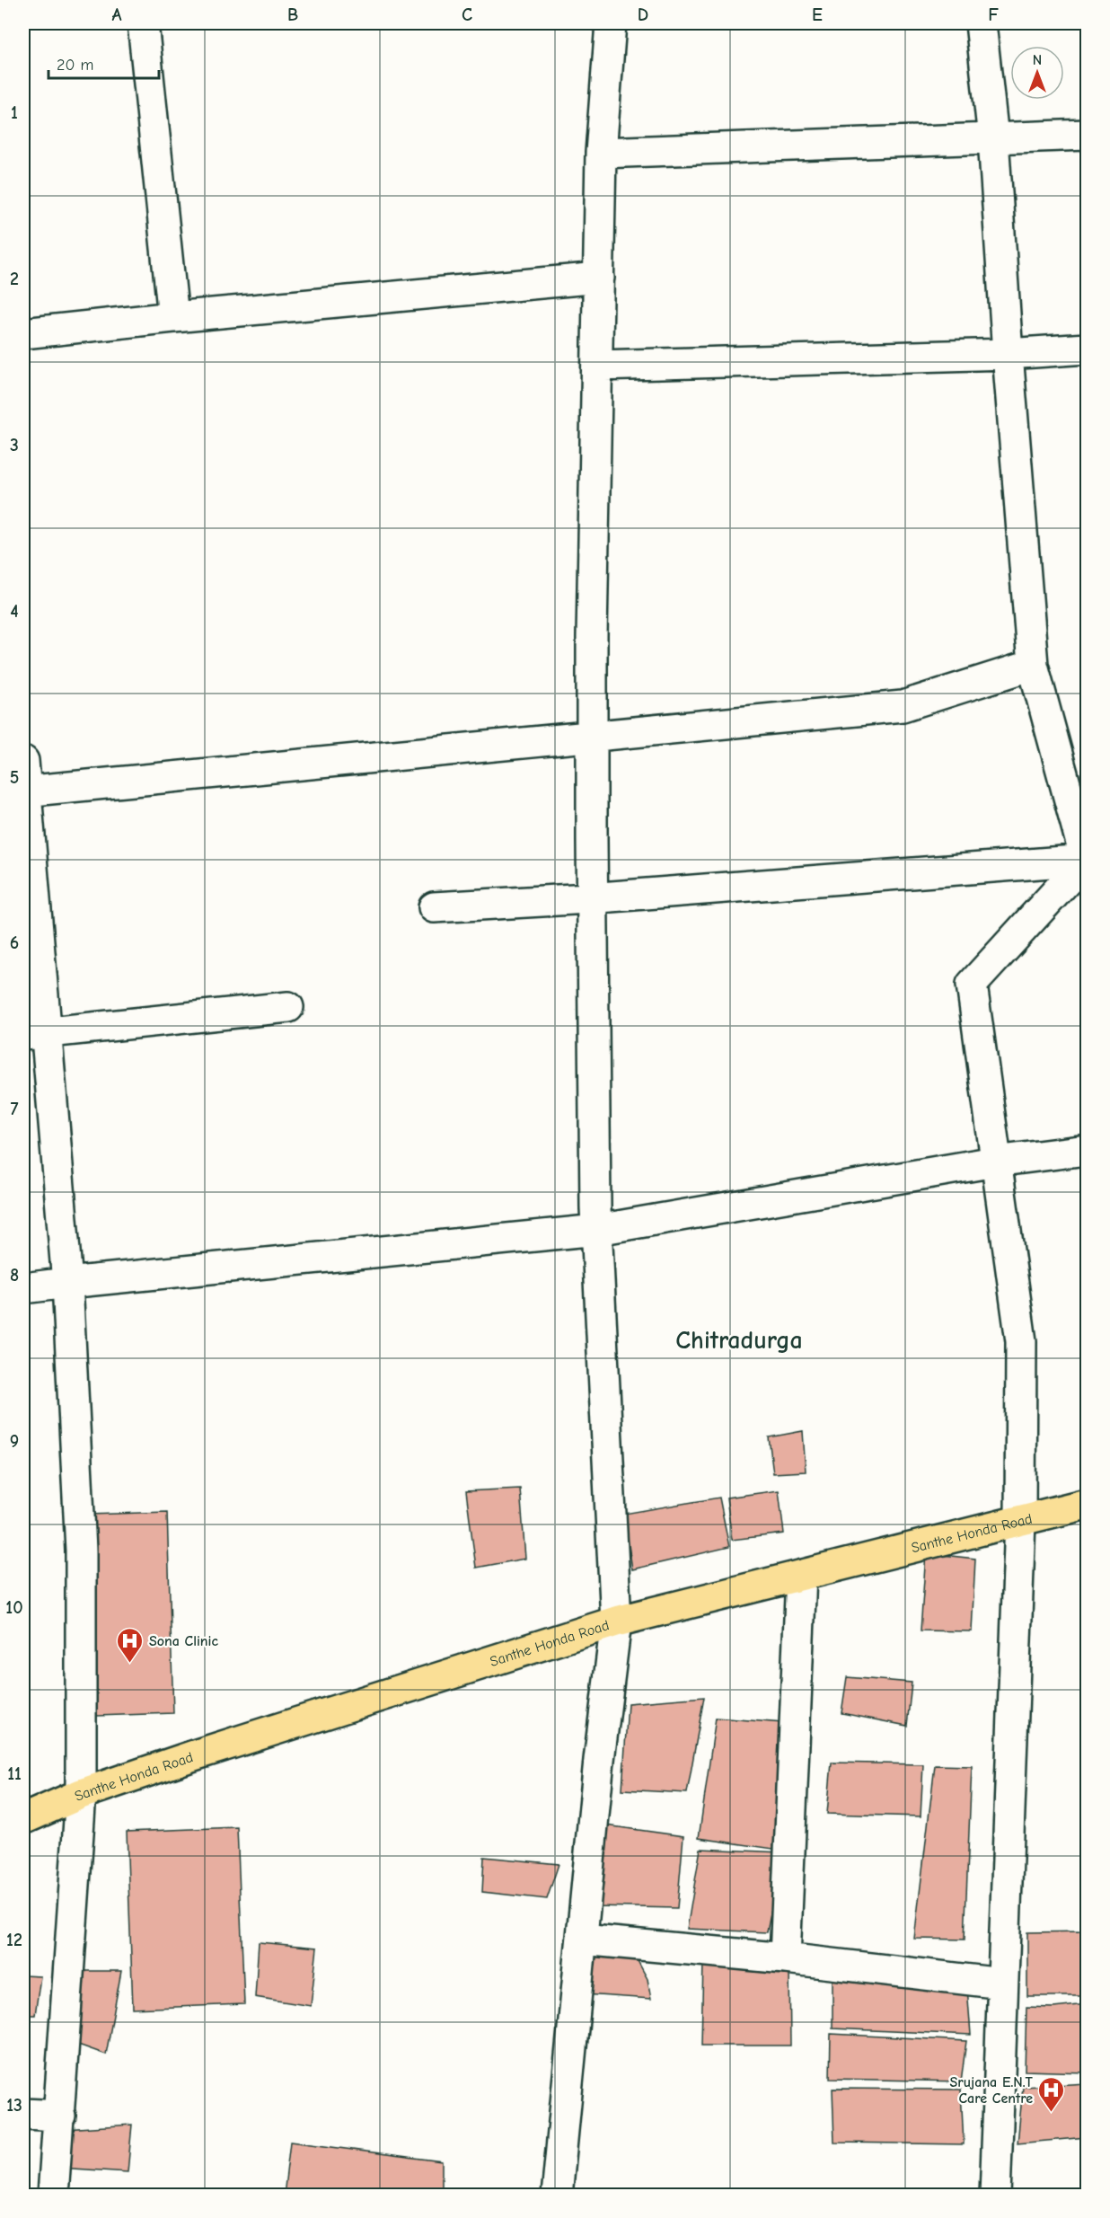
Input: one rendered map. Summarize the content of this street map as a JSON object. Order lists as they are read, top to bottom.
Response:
{
  "streets": {
    "main road": ["Santhe Honda Road"]
  },
  "districts": ["Chitradurga"],
  "places": {
    "hospital": ["Sona Clinic", "Srujana E.N.T Care Centre"]
  },
  "scale_bar": "20 m",
  "north": "top",
  "grid": {
    "columns": [
      "A",
      "B",
      "C",
      "D",
      "E",
      "F"
    ],
    "rows": [
      "1",
      "2",
      "3",
      "4",
      "5",
      "6",
      "7",
      "8",
      "9",
      "10",
      "11",
      "12",
      "13"
    ]
  }
}
